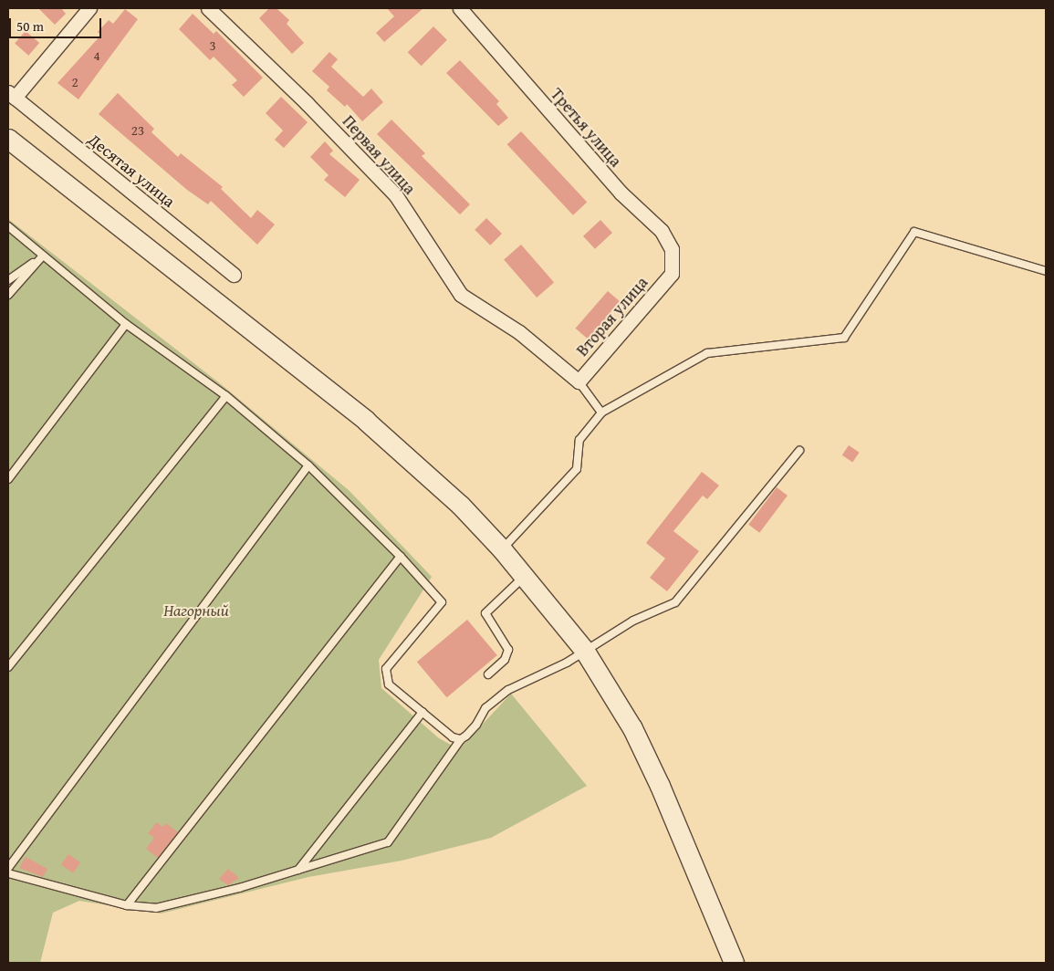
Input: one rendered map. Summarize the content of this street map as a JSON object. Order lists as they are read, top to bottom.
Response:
{
  "streets": {
    "street": [
      "Третья улица",
      "Первая улица",
      "Десятая улица",
      "Вторая улица"
    ]
  },
  "crossings": [
    ["Третья улица", "Вторая улица"],
    ["Первая улица", "Вторая улица"]
  ],
  "parks": ["Нагорный"],
  "house_numbers": [
    "3",
    "4",
    "2",
    "23"
  ],
  "scale_bar": "50 m"
}
